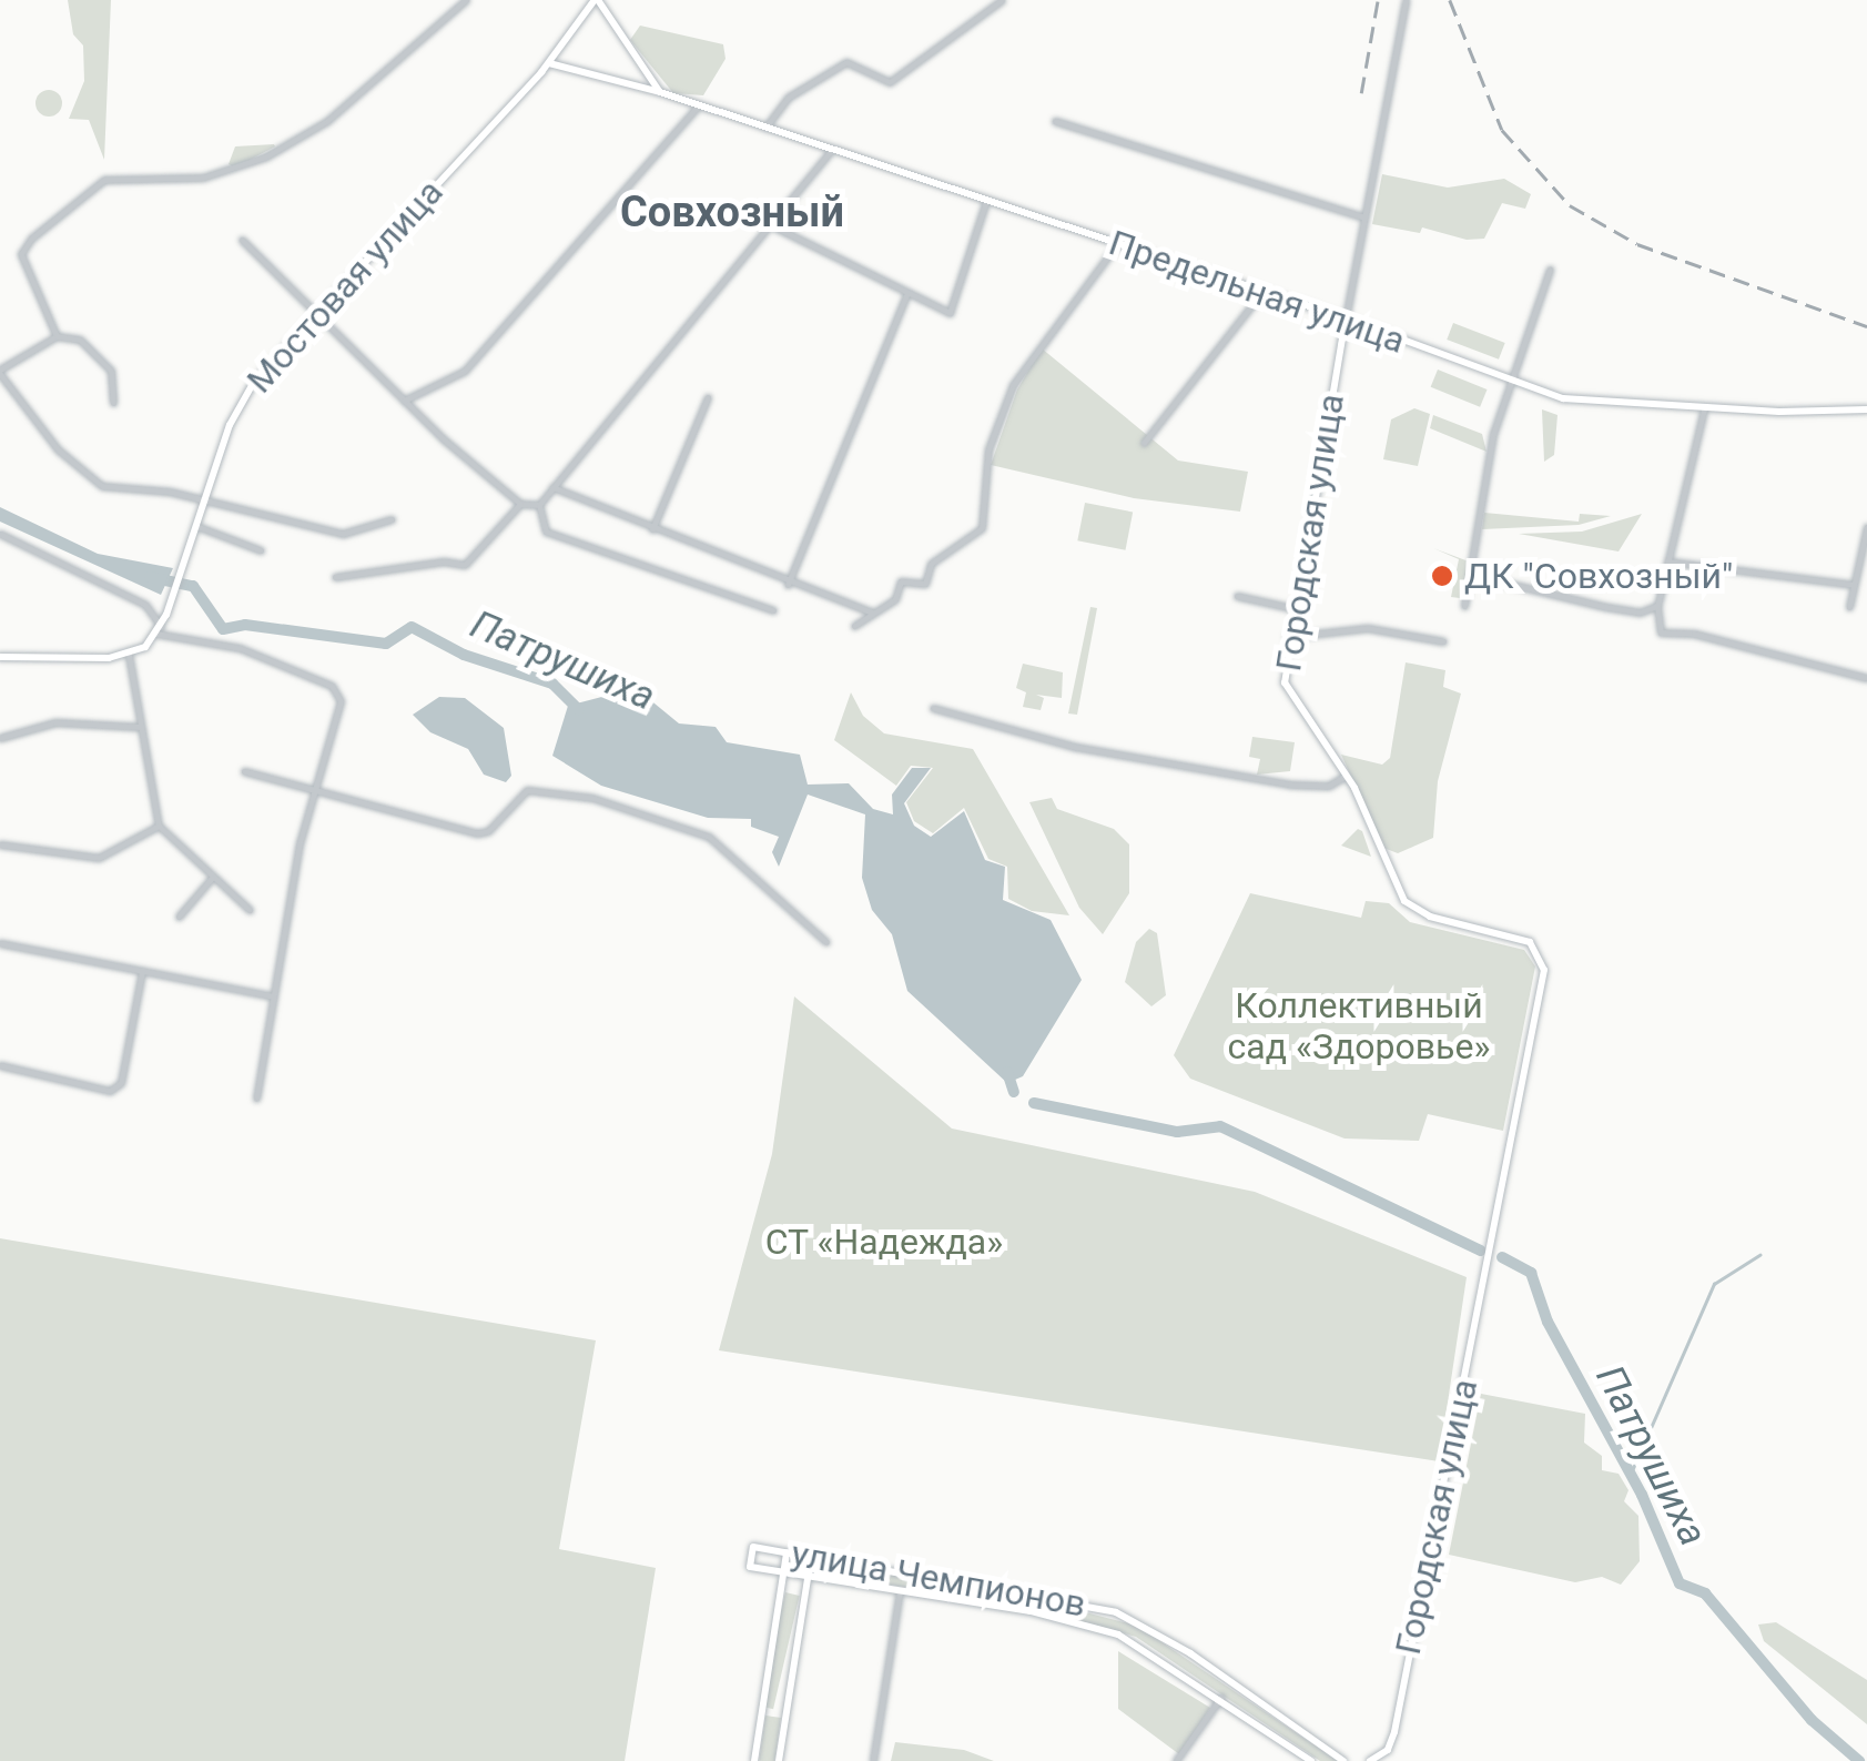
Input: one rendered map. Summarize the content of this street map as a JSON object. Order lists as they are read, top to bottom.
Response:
{
  "streets": {
    "street": [
      "Мостовая улица",
      "Предельная улица",
      "Городская улица",
      "улица Чемпионов"
    ]
  },
  "crossings": [
    ["Мостовая улица", "Предельная улица"],
    ["Предельная улица", "Городская улица"]
  ],
  "districts": ["Совхозный"],
  "water": ["Патрушиха"],
  "parks": ["Коллективный сад «Здоровье»", "СТ «Надежда»"],
  "places": ["ДК \"Совхозный\""]
}
